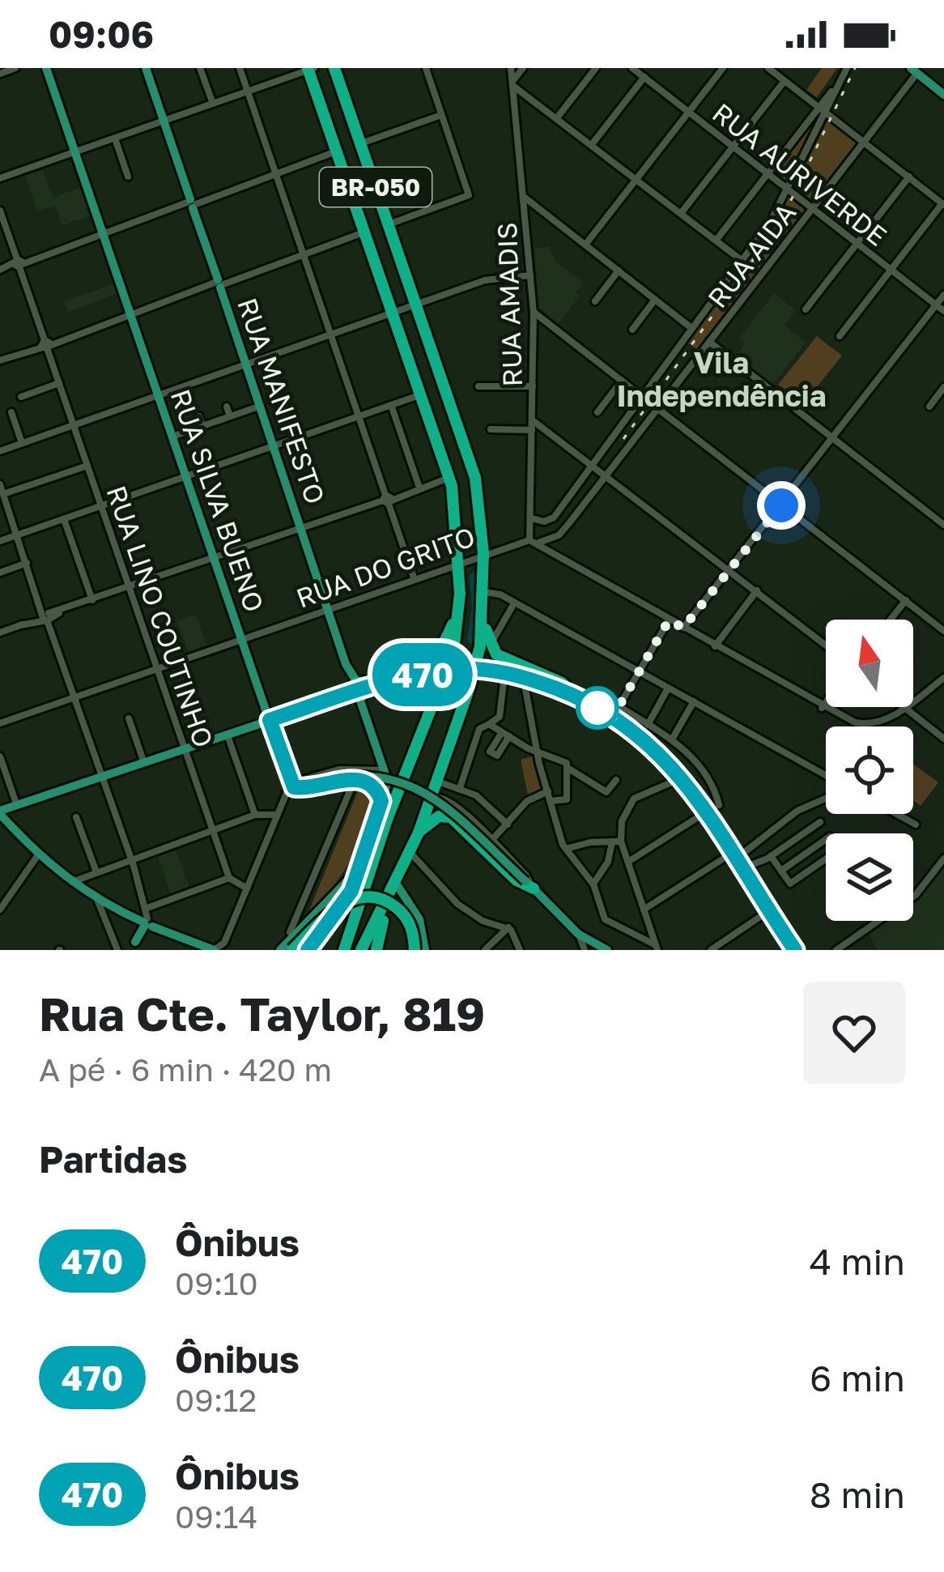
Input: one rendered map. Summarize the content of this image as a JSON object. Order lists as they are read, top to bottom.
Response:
{
  "streets": {
    "highway": ["BR-050"],
    "main road": ["RUA MANIFESTO", "RUA SILVA BUENO"],
    "street": [
      "RUA AURIVERDE",
      "RUA AIDA",
      "RUA AMADIS",
      "RUA DO GRITO",
      "RUA LINO COUTINHO"
    ]
  },
  "crossings": [
    ["RUA AURIVERDE", "RUA AIDA"],
    ["BR-050", "RUA DO GRITO"],
    ["RUA AIDA", "RUA AMADIS"],
    ["RUA AMADIS", "RUA DO GRITO"],
    ["RUA MANIFESTO", "RUA DO GRITO"],
    ["RUA SILVA BUENO", "RUA DO GRITO"],
    ["RUA DO GRITO", "RUA LINO COUTINHO"]
  ],
  "districts": ["Vila Independência"],
  "lines": ["bus line 470"],
  "north": "top",
  "page": {
    "status": "09:06",
    "on_map": "470",
    "heading": [
      ["Rua Cte. Taylor, 819", "A pé · 6 min · 420 m"],
      "Partidas"
    ],
    "list": [
      {
        "mark": "470",
        "name": "Ônibus",
        "note": "09:10",
        "value": "4 min"
      },
      {
        "mark": "470",
        "name": "Ônibus",
        "note": "09:12",
        "value": "6 min"
      },
      {
        "mark": "470",
        "name": "Ônibus",
        "note": "09:14",
        "value": "8 min"
      }
    ]
  }
}
